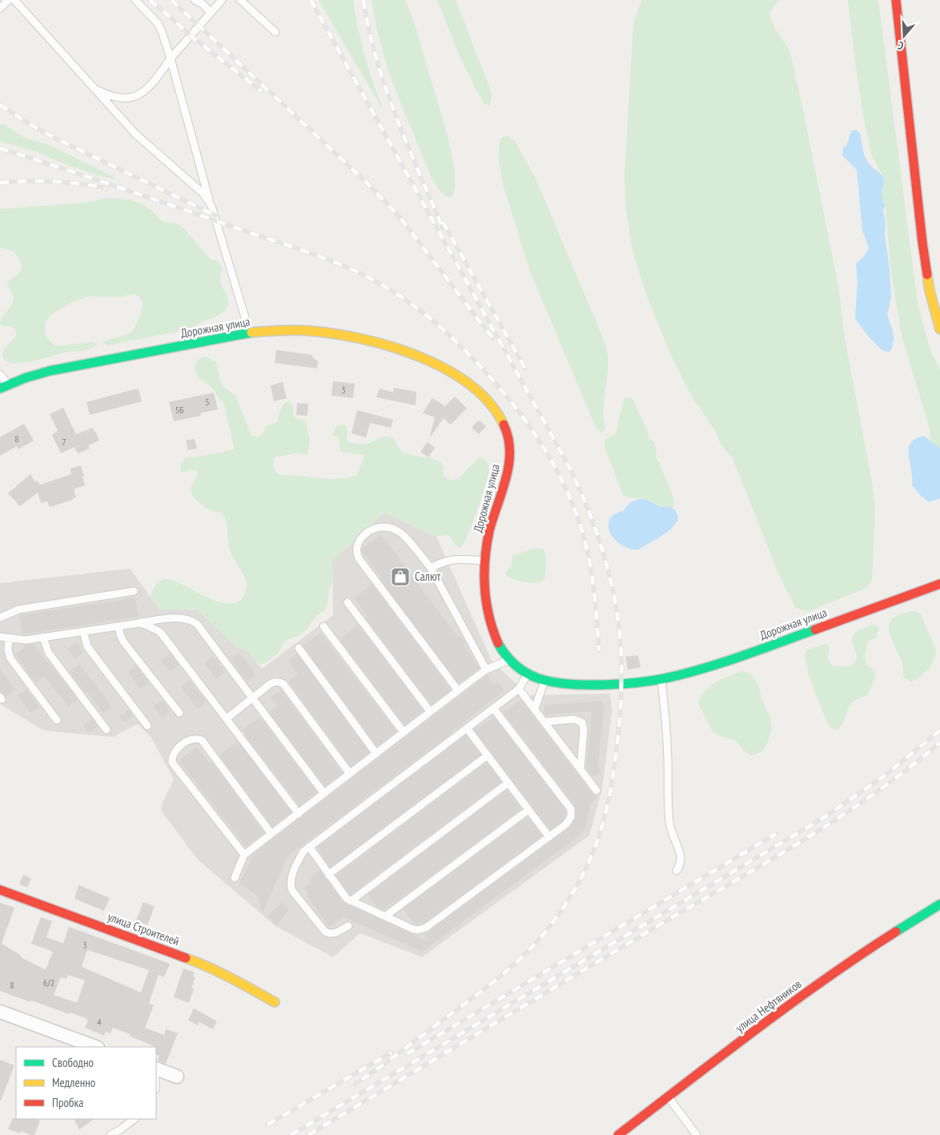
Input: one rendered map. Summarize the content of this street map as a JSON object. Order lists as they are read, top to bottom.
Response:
{
  "streets": {
    "street": ["Дорожная улица", "улица Строителей", "улица Нефтяников"]
  },
  "places": {
    "shop": ["Салют"]
  },
  "house_numbers": [
    "3",
    "5",
    "5Б",
    "8",
    "7",
    "3",
    "6/2",
    "8",
    "4"
  ],
  "legend": ["Свободно", "Медленно", "Пробка"],
  "north": "bottom"
}
